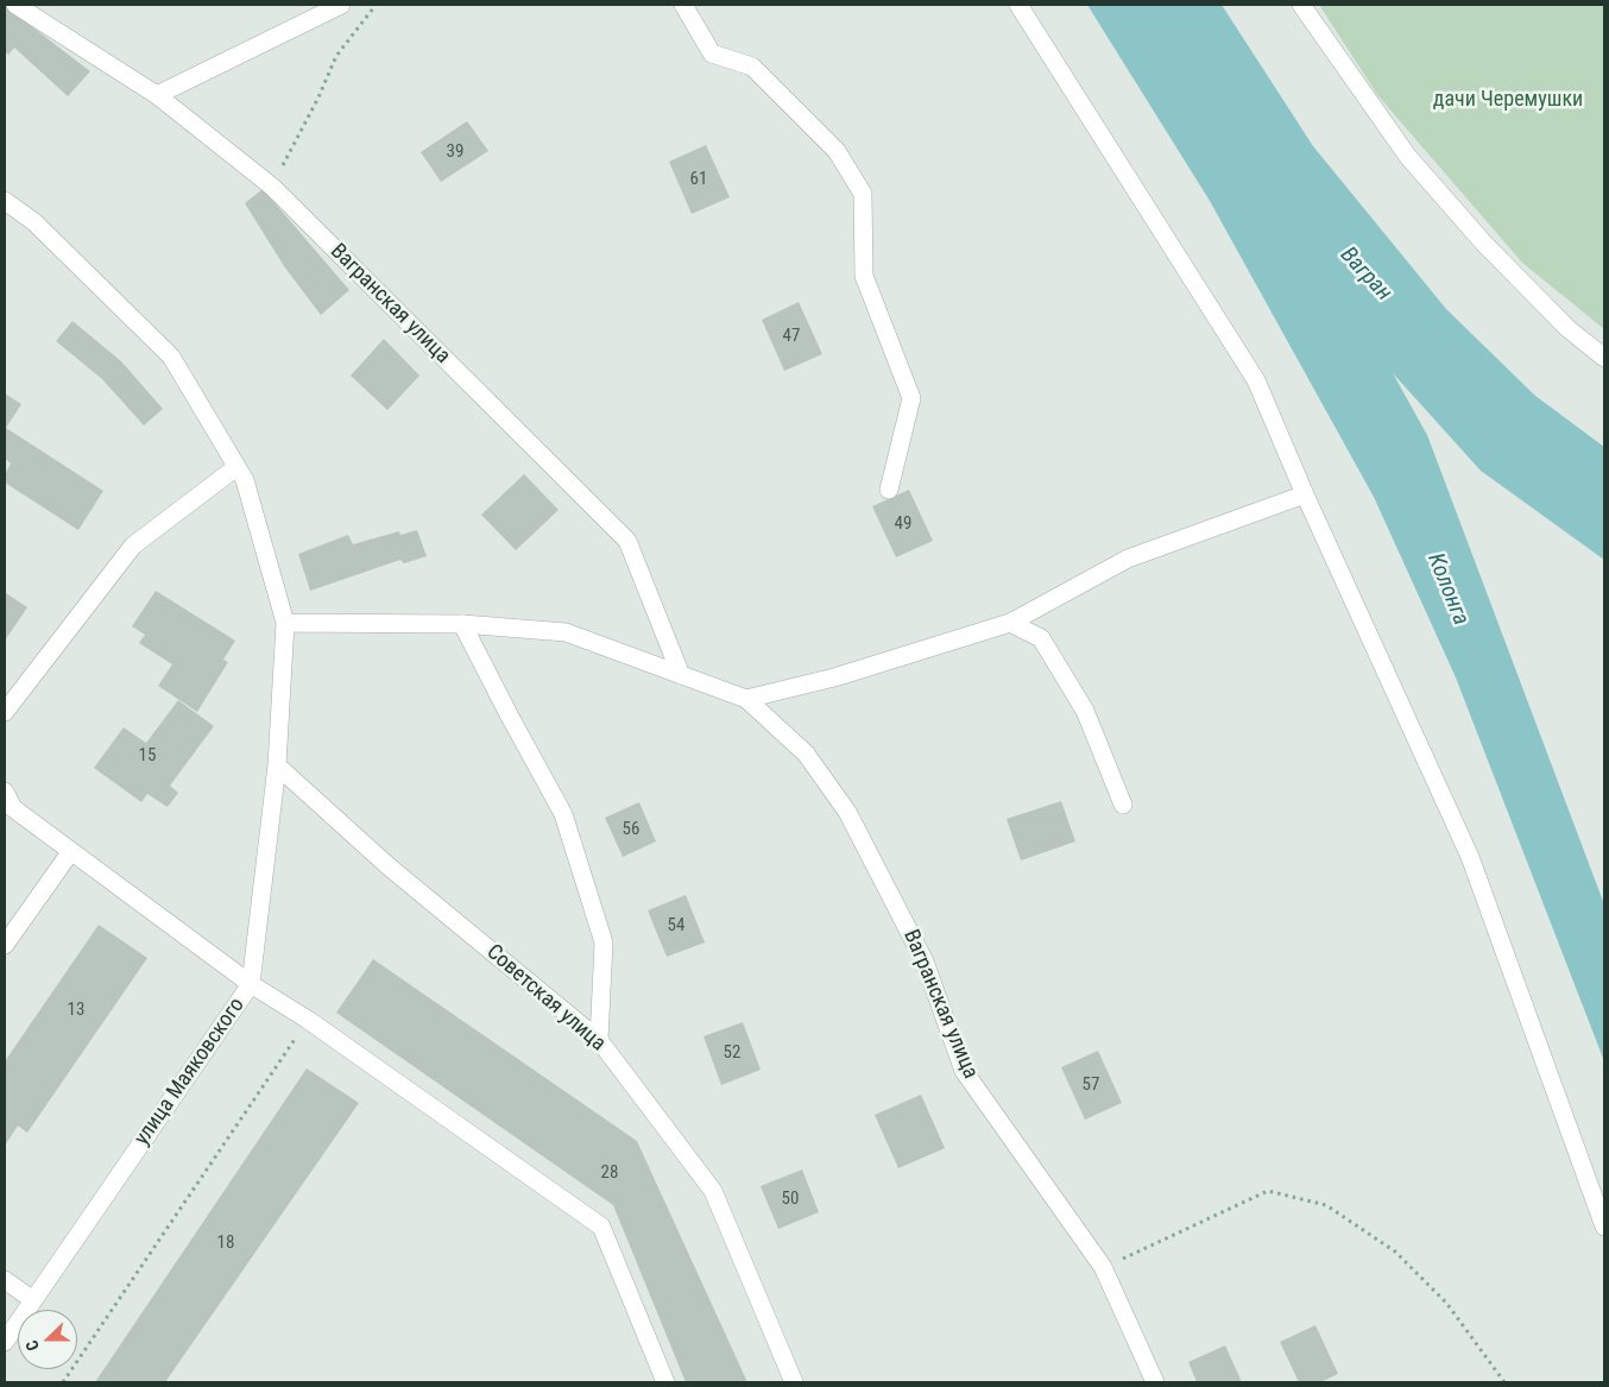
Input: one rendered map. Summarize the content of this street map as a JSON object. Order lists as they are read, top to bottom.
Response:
{
  "streets": {
    "street": ["Вагранская улица", "Советская улица", "улица Маяковского"]
  },
  "crossings": [
    ["Советская улица", "улица Маяковского"]
  ],
  "water": ["Вагран", "Колонга"],
  "parks": ["дачи Черемушки"],
  "house_numbers": [
    "39",
    "61",
    "47",
    "49",
    "15",
    "56",
    "54",
    "13",
    "52",
    "57",
    "28",
    "50",
    "18"
  ],
  "north": "left"
}
